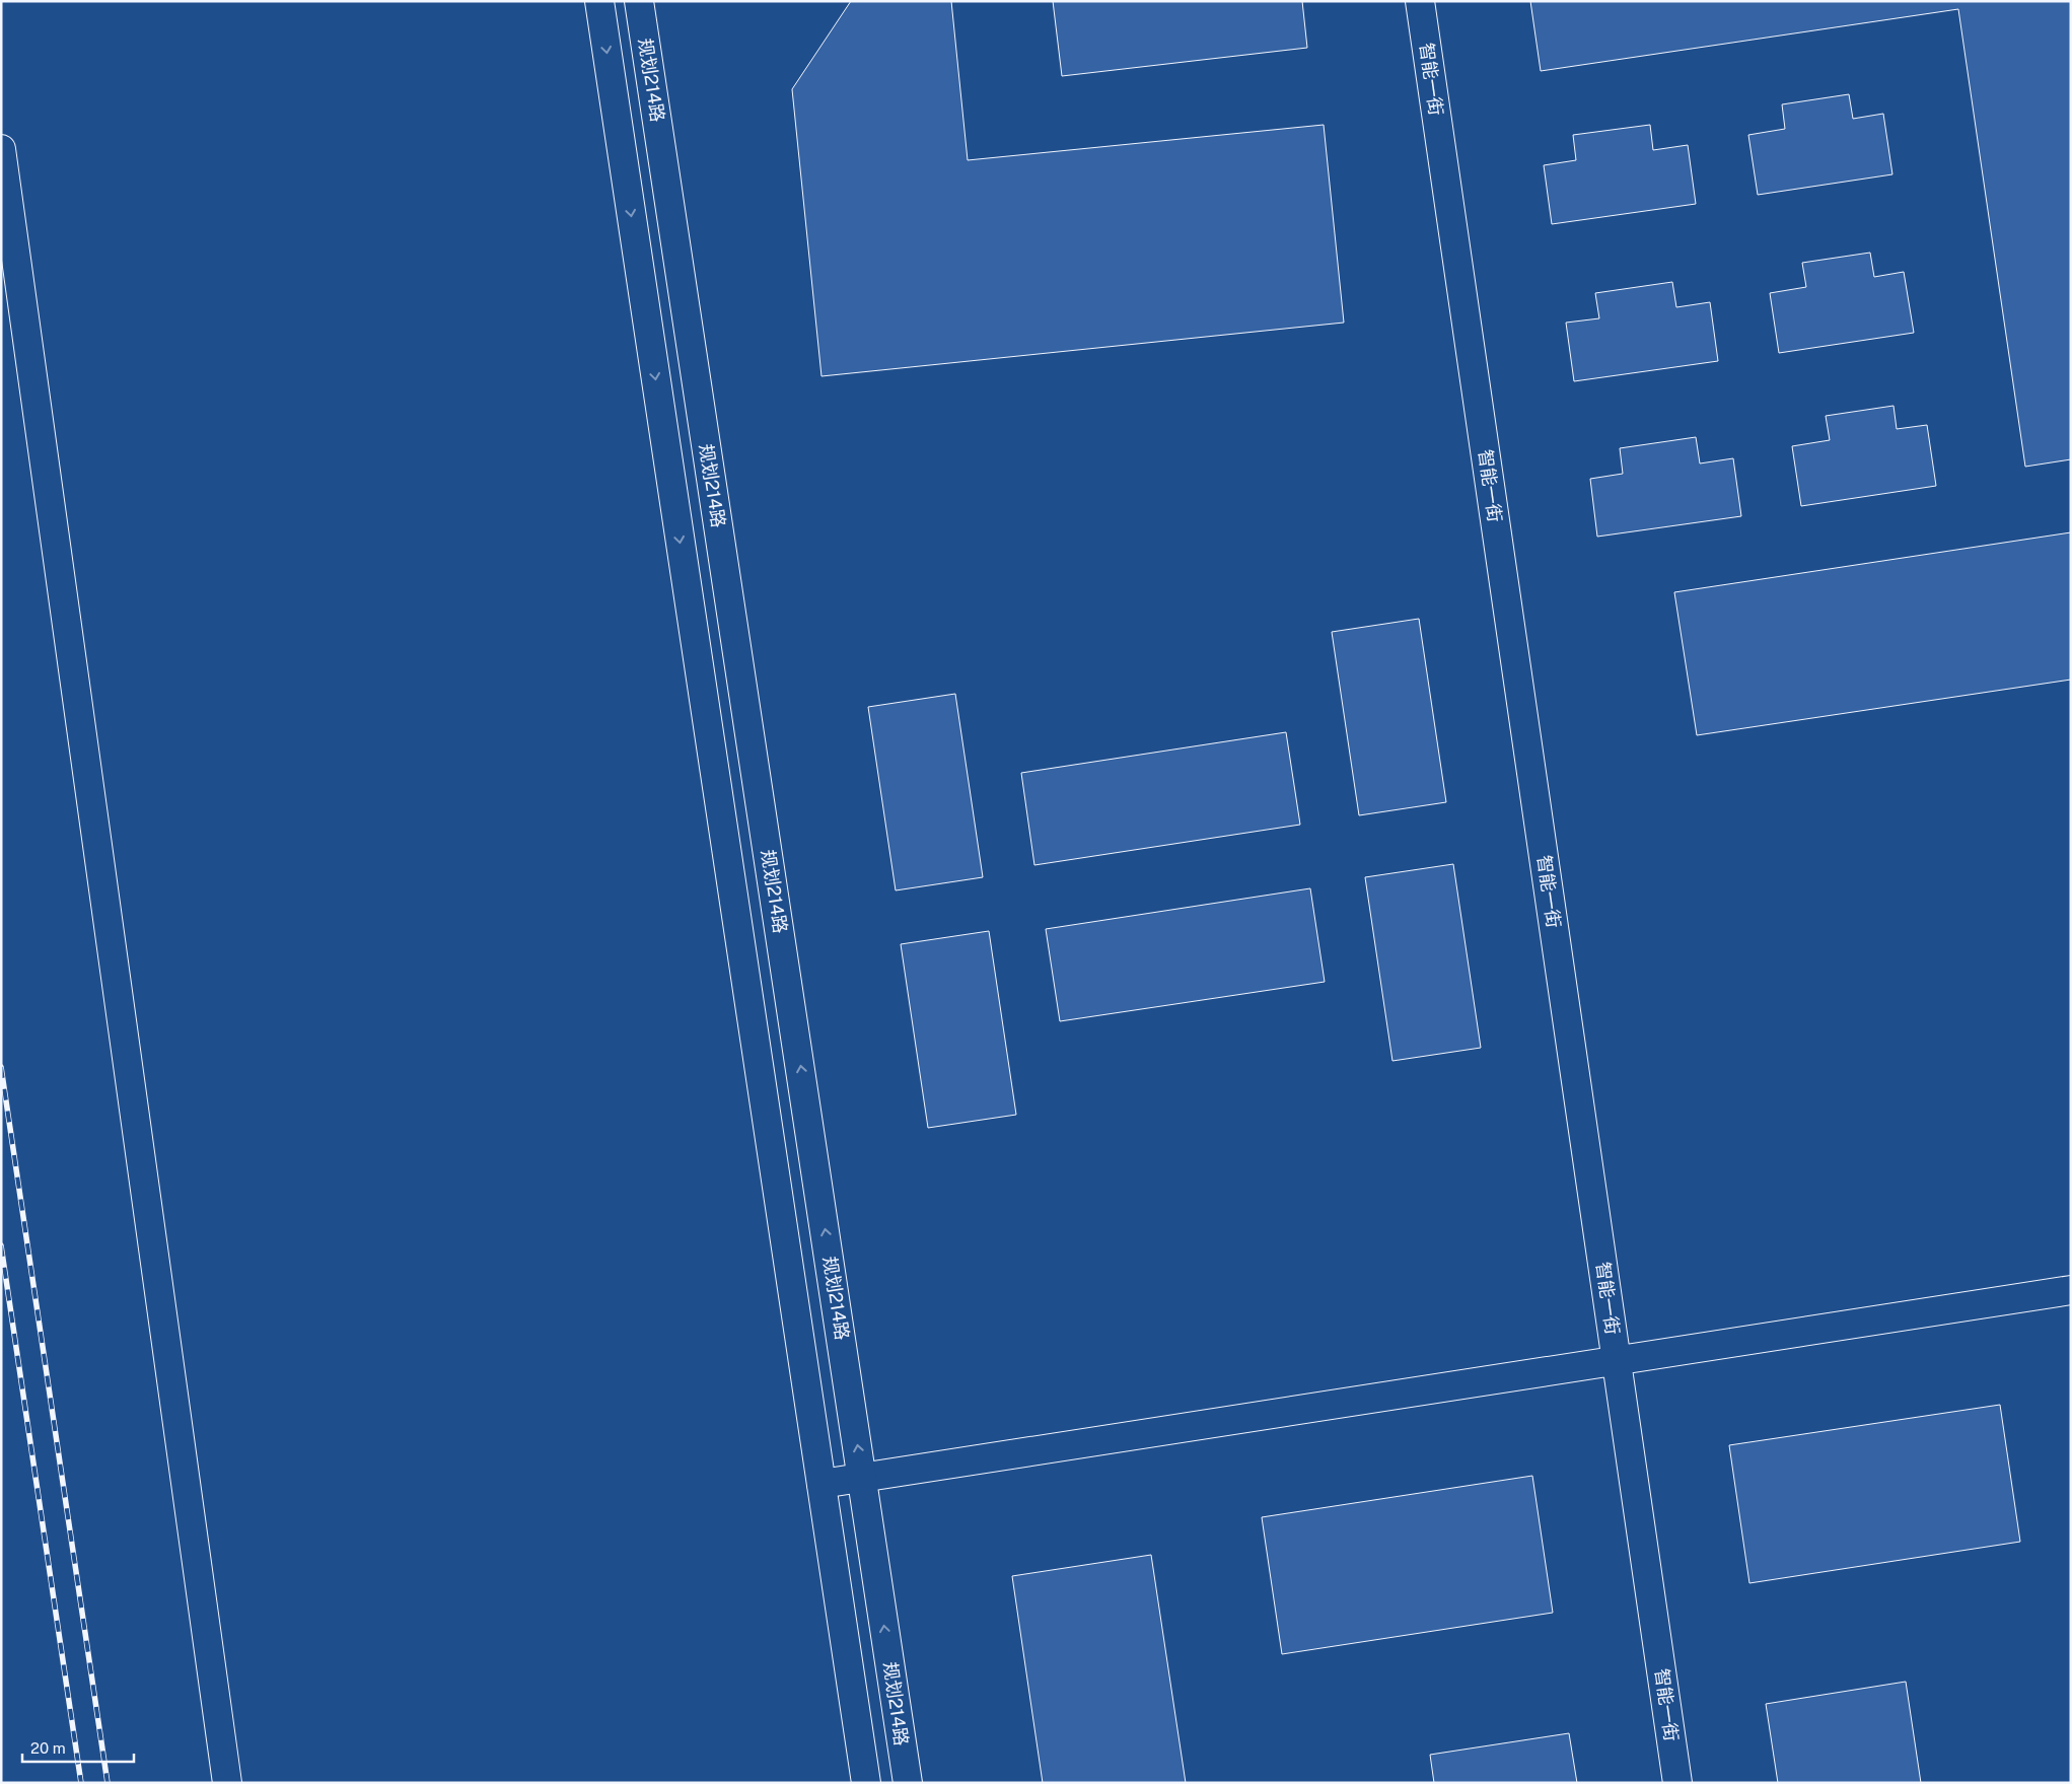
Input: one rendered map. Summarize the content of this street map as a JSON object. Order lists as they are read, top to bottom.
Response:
{
  "streets": {
    "street": ["智能一街", "规划214路"]
  },
  "scale_bar": "20 m"
}
